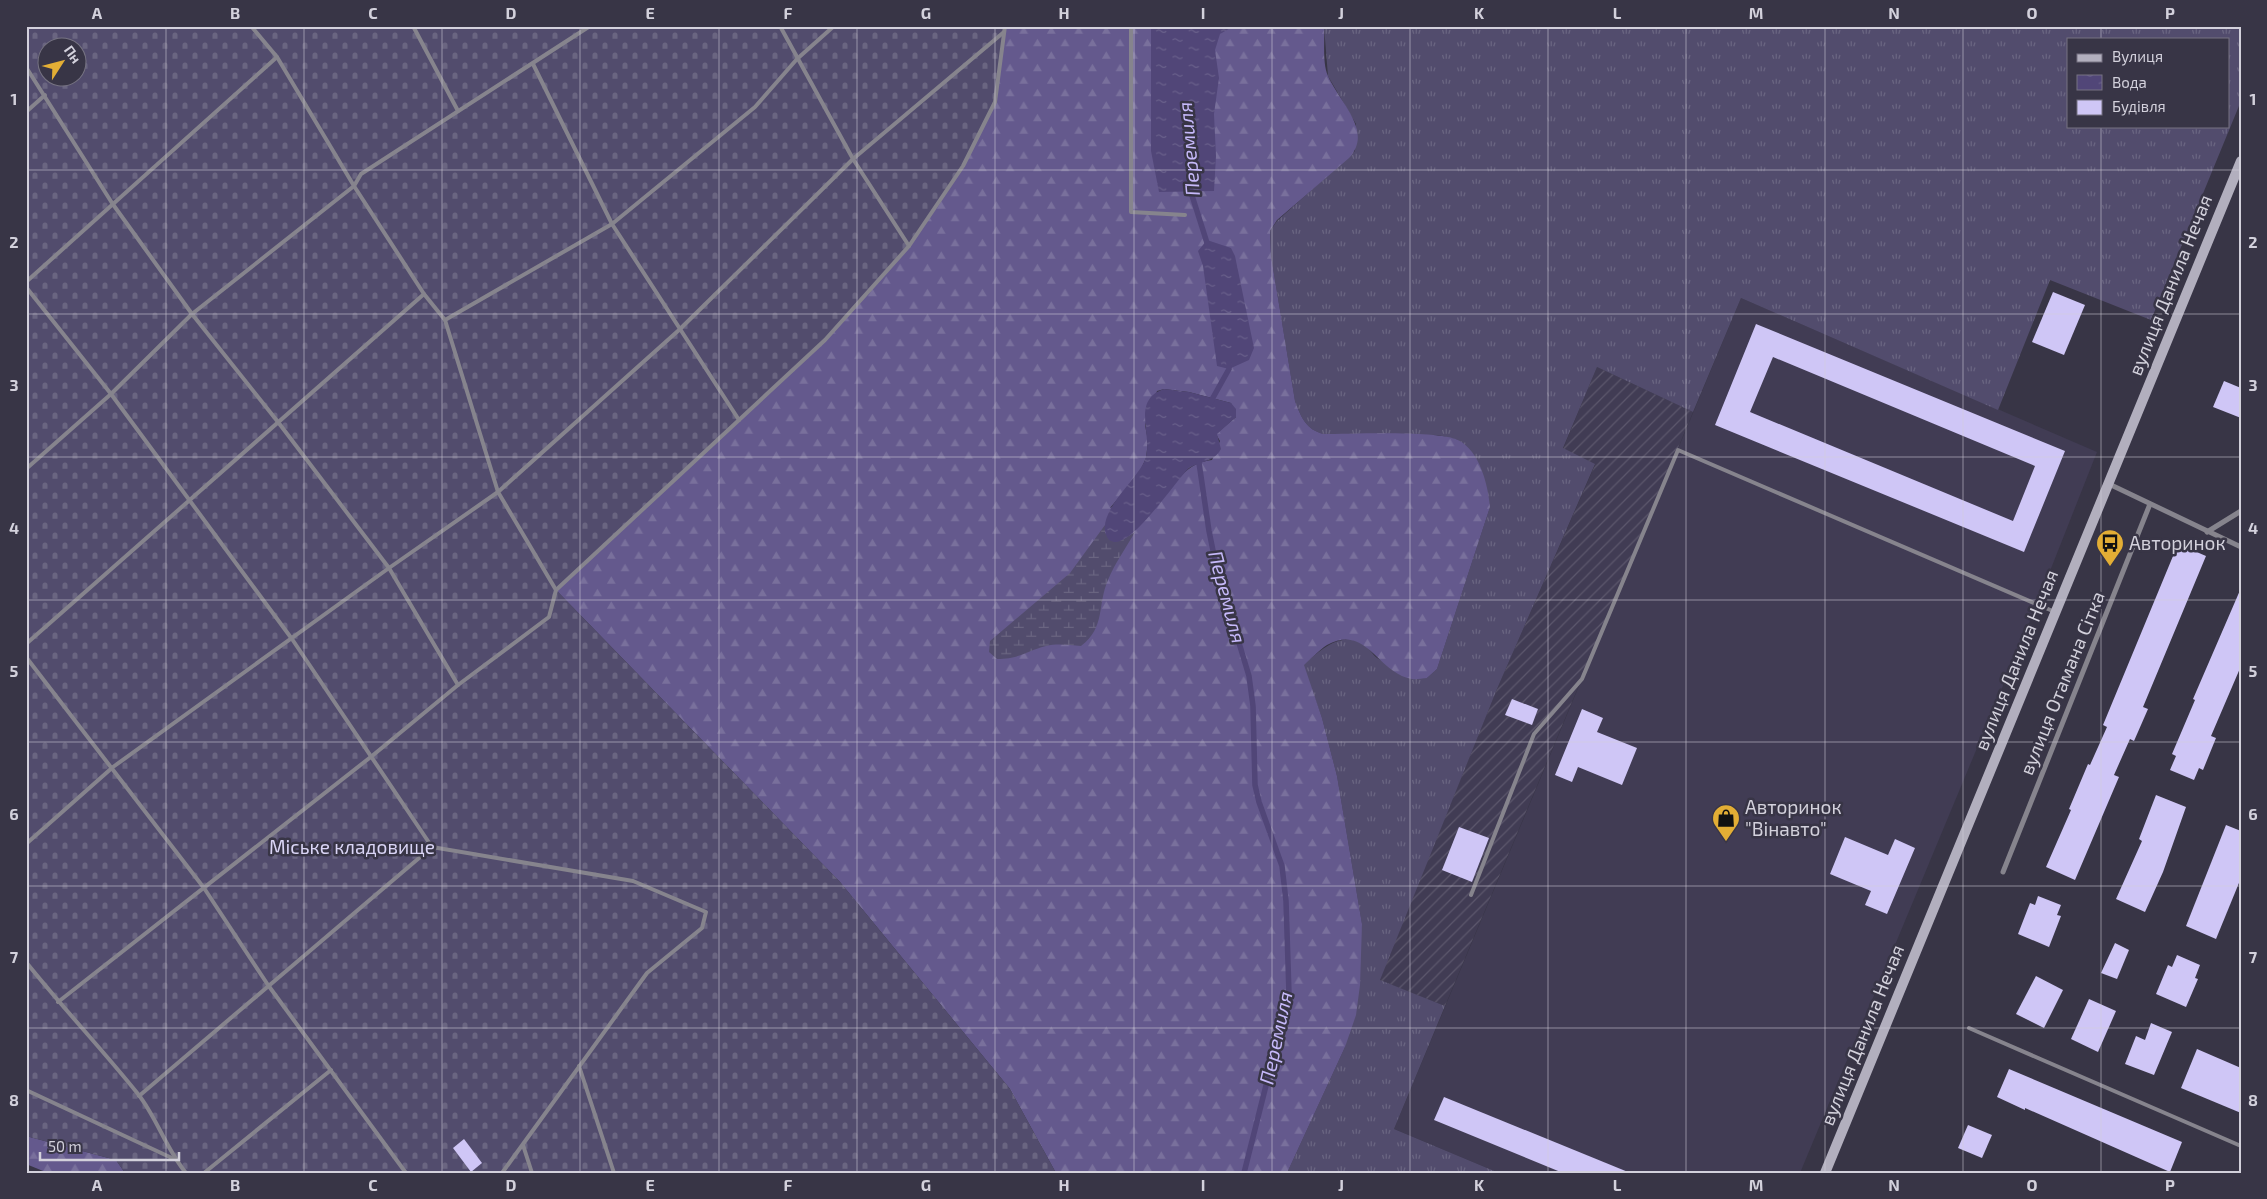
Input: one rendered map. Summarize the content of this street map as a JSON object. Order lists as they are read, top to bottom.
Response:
{
  "streets": {
    "main road": ["вулиця Данила Нечая"],
    "street": ["вулиця Отамана Сітка"]
  },
  "water": ["Перемиля"],
  "parks": ["Міське кладовище"],
  "places": {
    "bus stop": ["Авторинок"],
    "shop": ["Авторинок \"Вінавто\""]
  },
  "legend": ["Вулиця", "Вода", "Будівля"],
  "scale_bar": "50 m",
  "north": "top right",
  "grid": {
    "columns": [
      "A",
      "B",
      "C",
      "D",
      "E",
      "F",
      "G",
      "H",
      "I",
      "J",
      "K",
      "L",
      "M",
      "N",
      "O",
      "P"
    ],
    "rows": [
      "1",
      "2",
      "3",
      "4",
      "5",
      "6",
      "7",
      "8"
    ]
  }
}
